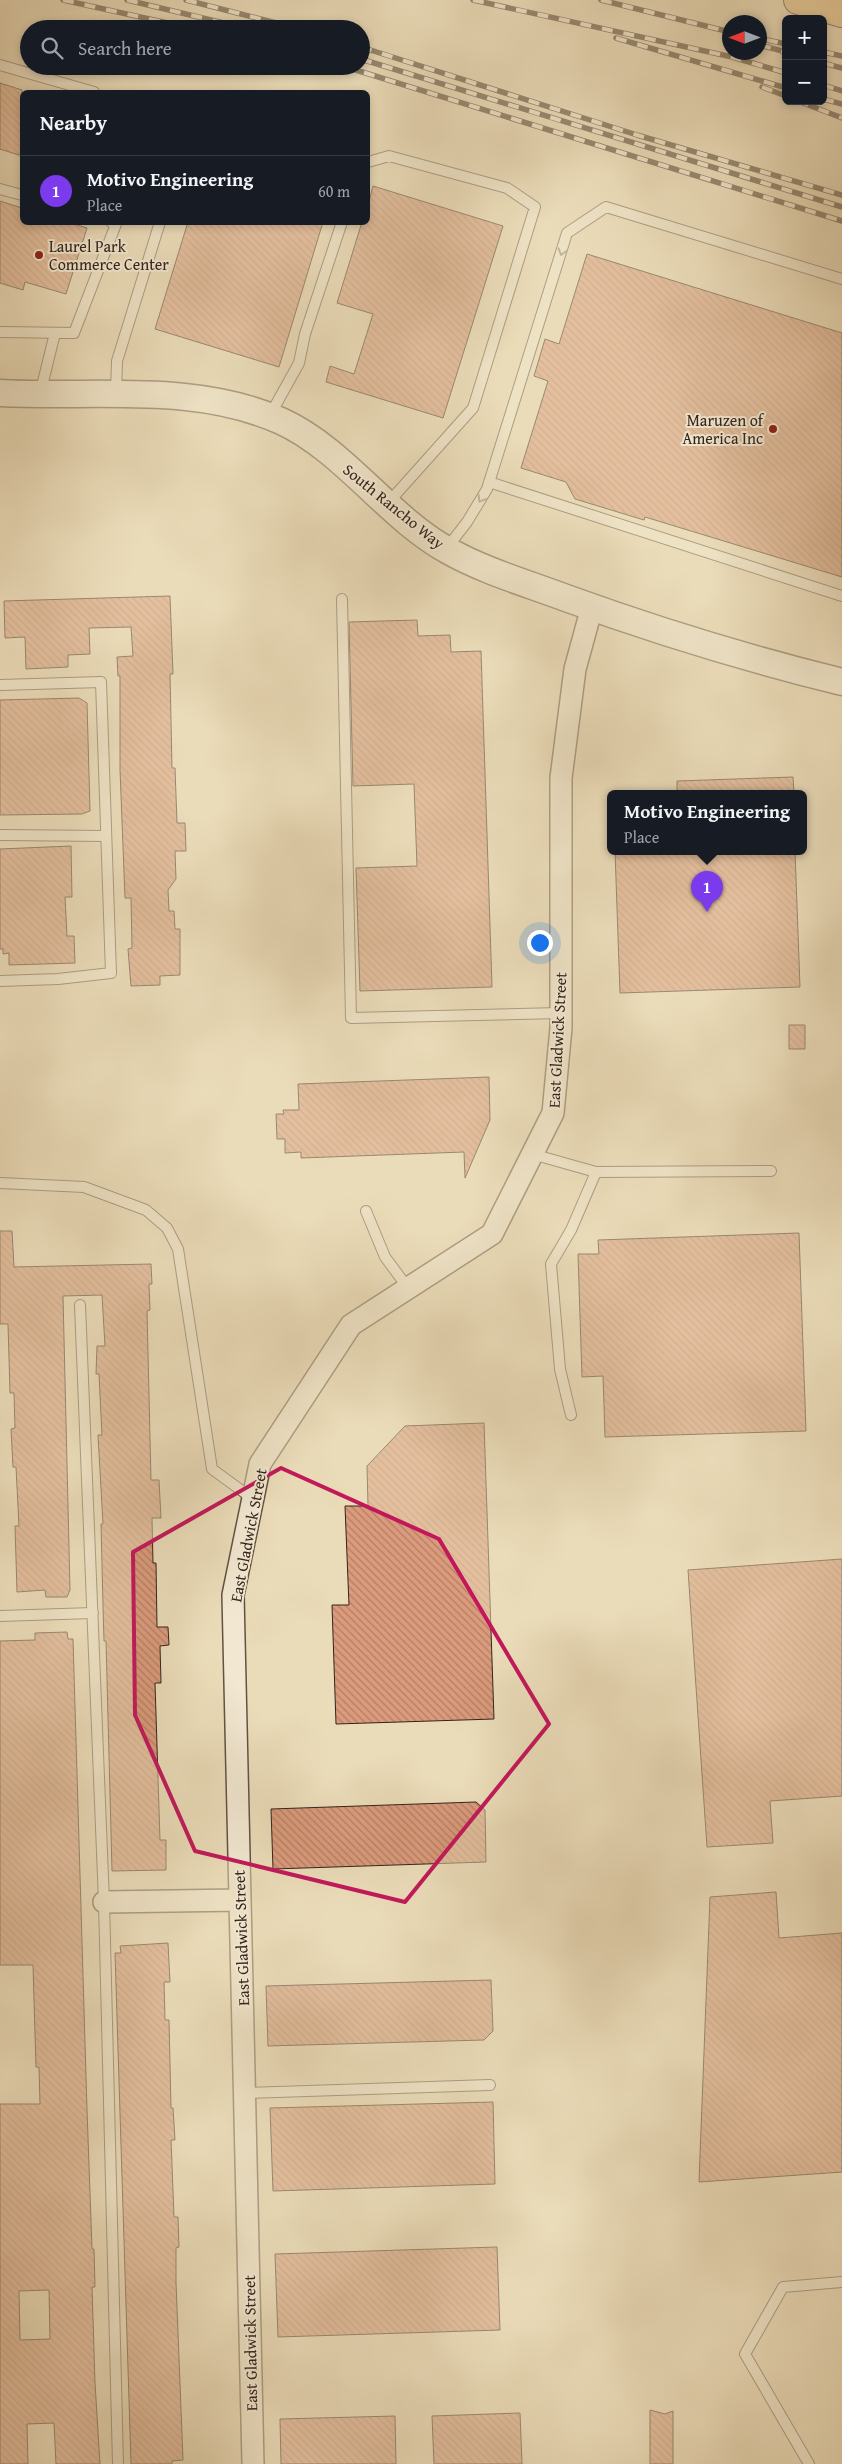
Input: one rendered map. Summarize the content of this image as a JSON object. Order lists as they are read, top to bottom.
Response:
{
  "streets": {
    "street": ["South Rancho Way", "East Gladwick Street"]
  },
  "crossings": [
    ["South Rancho Way", "East Gladwick Street"]
  ],
  "places": ["Laurel Park Commerce Center", "Maruzen of America Inc"],
  "north": "left",
  "page": {
    "map_buttons": ["+", "−"],
    "search": "Search here",
    "heading": "Nearby",
    "list": [
      {
        "mark": "1",
        "name": "Motivo Engineering",
        "note": "Place",
        "value": "60 m"
      }
    ],
    "popup": ["Motivo Engineering", "Place"],
    "pins": "1"
  }
}
